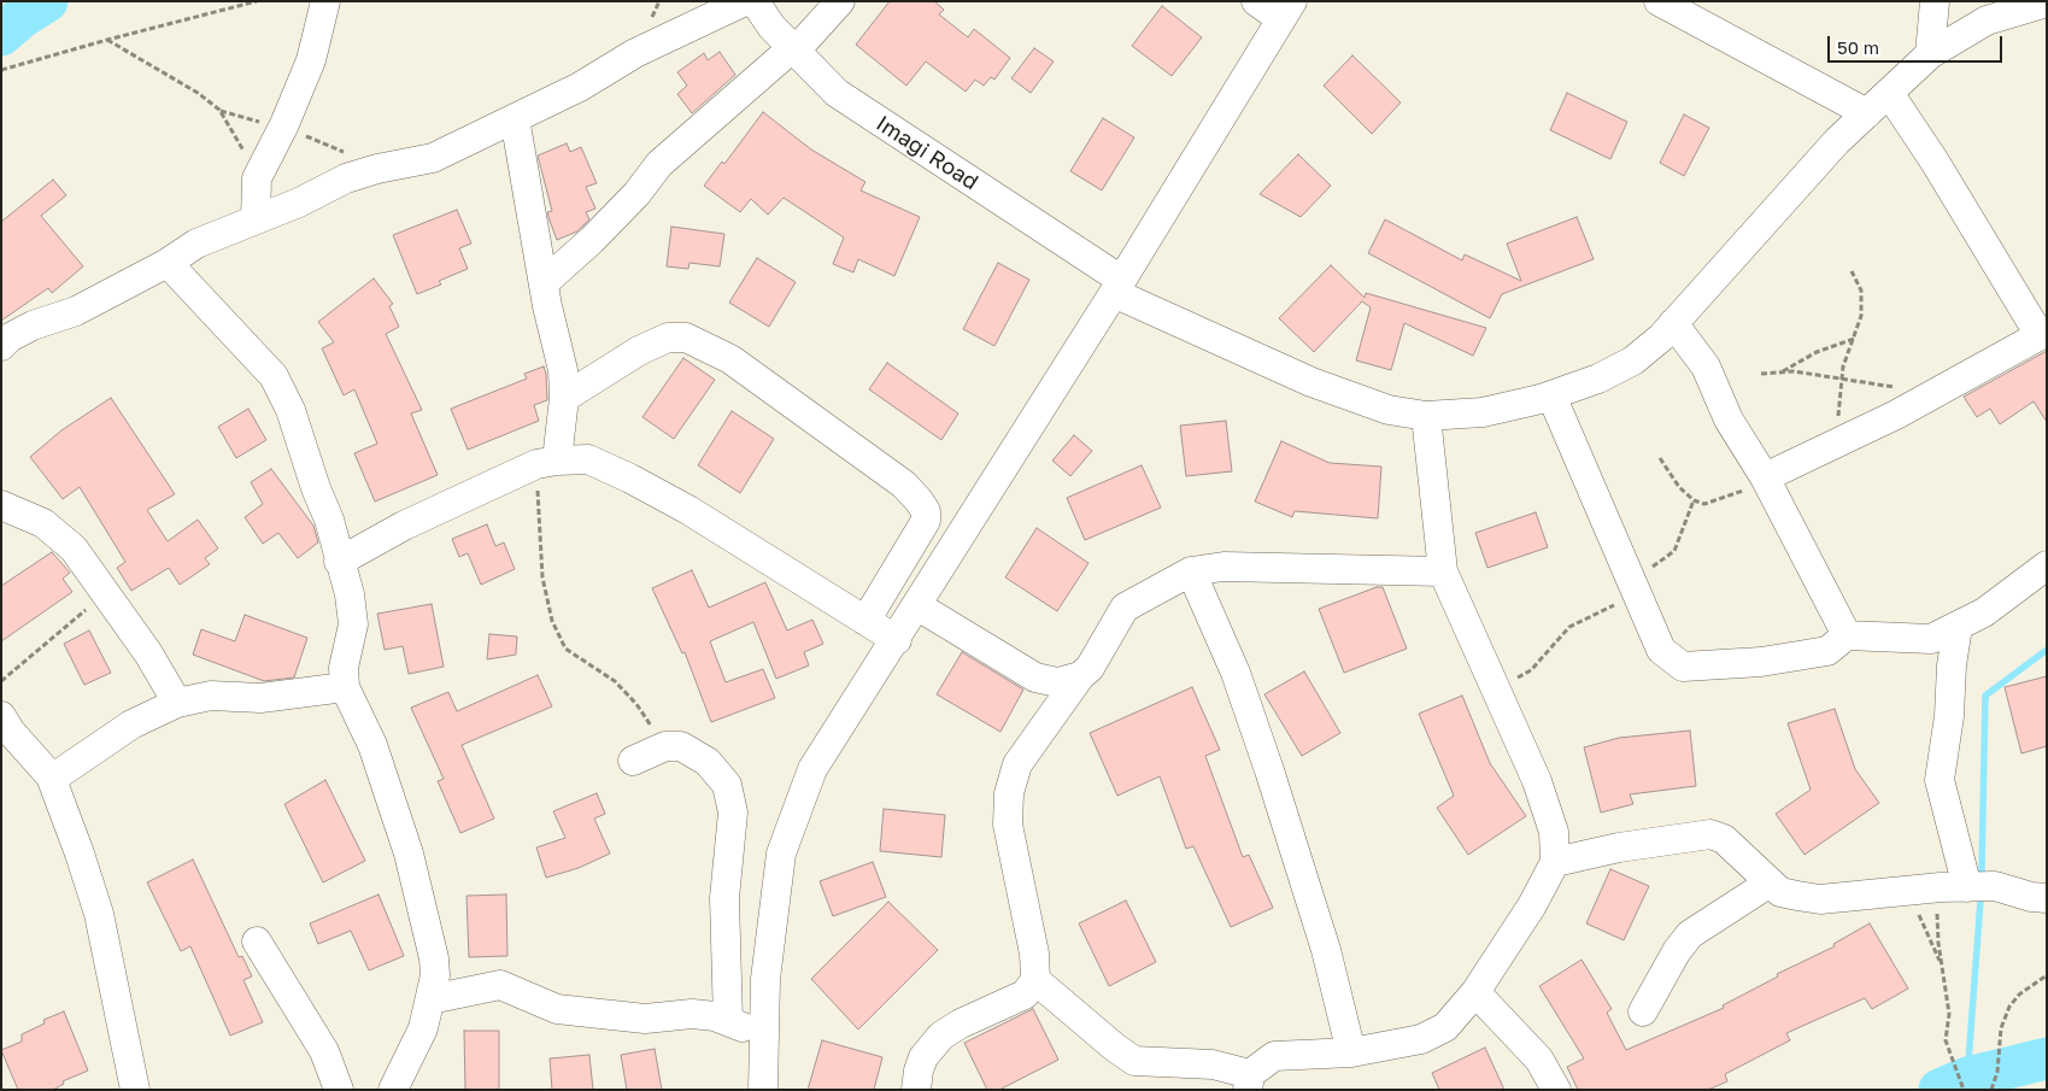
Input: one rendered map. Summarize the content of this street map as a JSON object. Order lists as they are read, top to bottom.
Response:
{
  "streets": {
    "street": ["Imagi Road"]
  },
  "scale_bar": "50 m"
}
